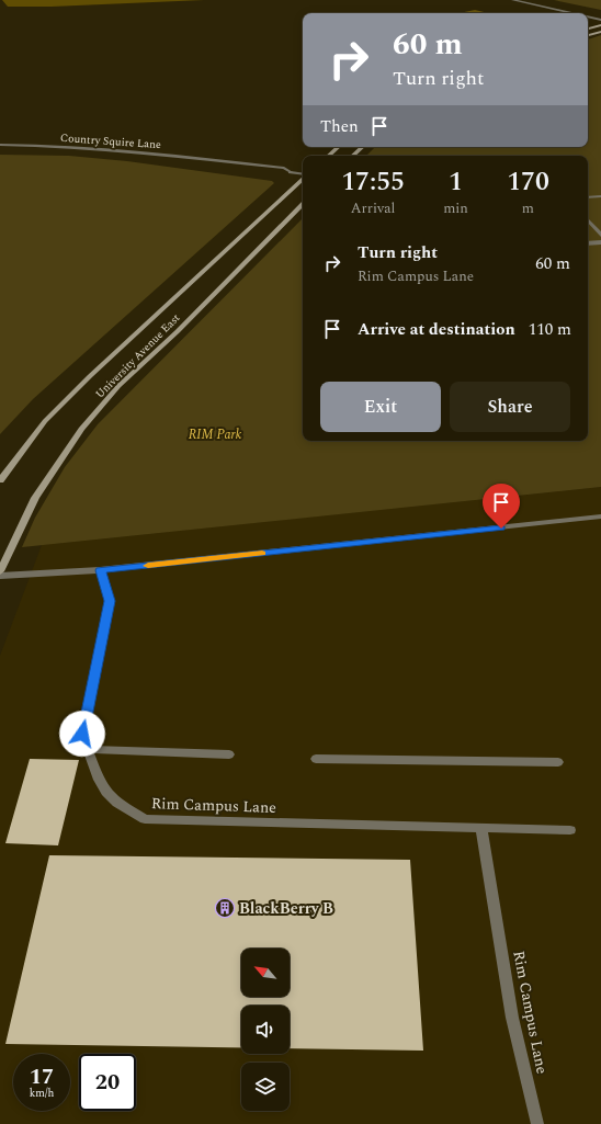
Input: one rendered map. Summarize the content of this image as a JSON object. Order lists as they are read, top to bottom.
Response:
{
  "streets": {
    "main road": ["University Avenue East"],
    "street": ["Country Squire Lane", "Rim Campus Lane"]
  },
  "parks": ["RIM Park"],
  "places": {
    "building": ["BlackBerry B"]
  },
  "north": "top left",
  "page": {
    "turn": ["60 m", "Turn right"],
    "then": "Then",
    "eta": [
      "17:55",
      "Arrival",
      "1",
      "min",
      "170",
      "m"
    ],
    "list": [
      {
        "name": "Turn right",
        "note": "Rim Campus Lane",
        "value": "60 m"
      },
      {
        "name": "Arrive at destination",
        "value": "110 m"
      }
    ],
    "buttons": ["Exit", "Share"],
    "speed": "17 km/h",
    "limit": "20"
  }
}
